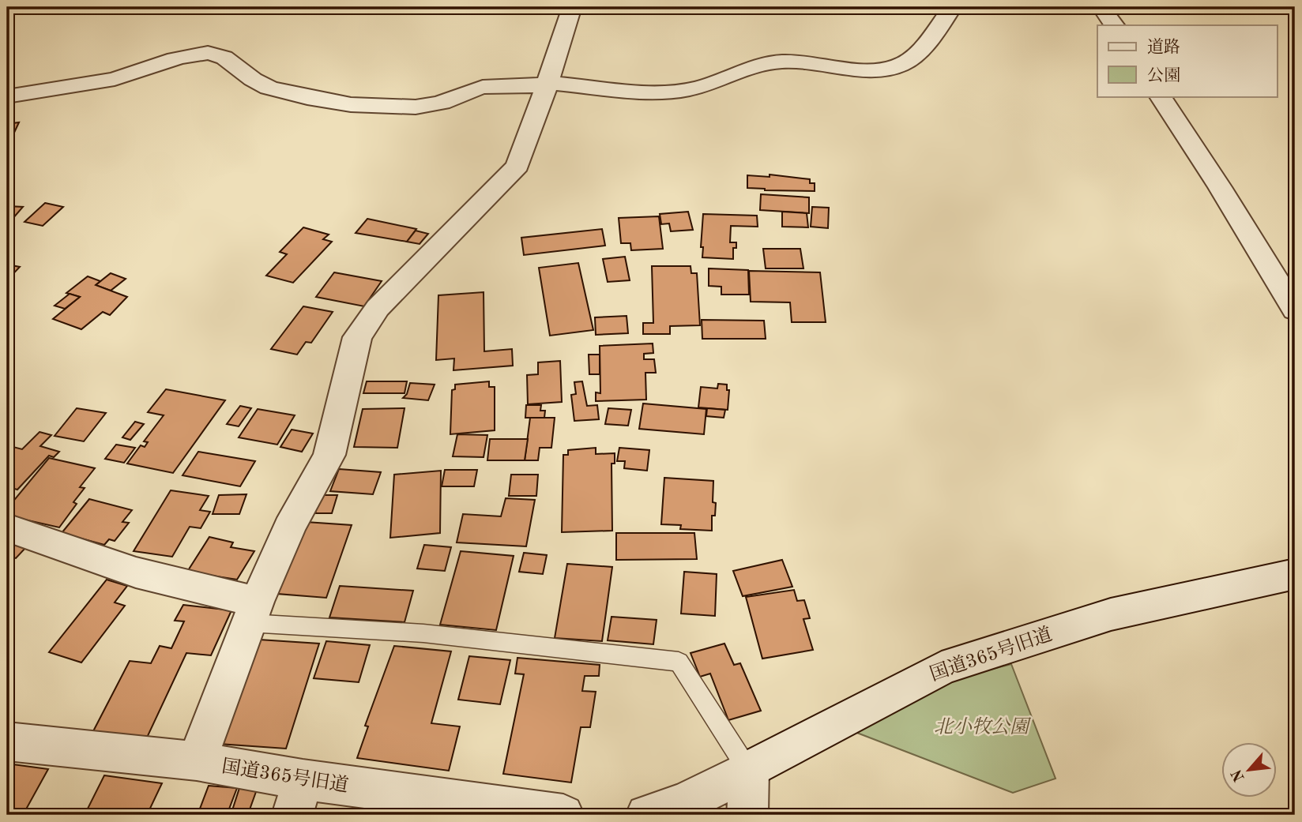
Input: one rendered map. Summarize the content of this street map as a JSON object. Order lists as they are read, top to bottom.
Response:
{
  "streets": {
    "street": ["国道365号旧道"]
  },
  "parks": ["北小牧公園"],
  "legend": ["道路", "公園"],
  "north": "bottom left"
}
